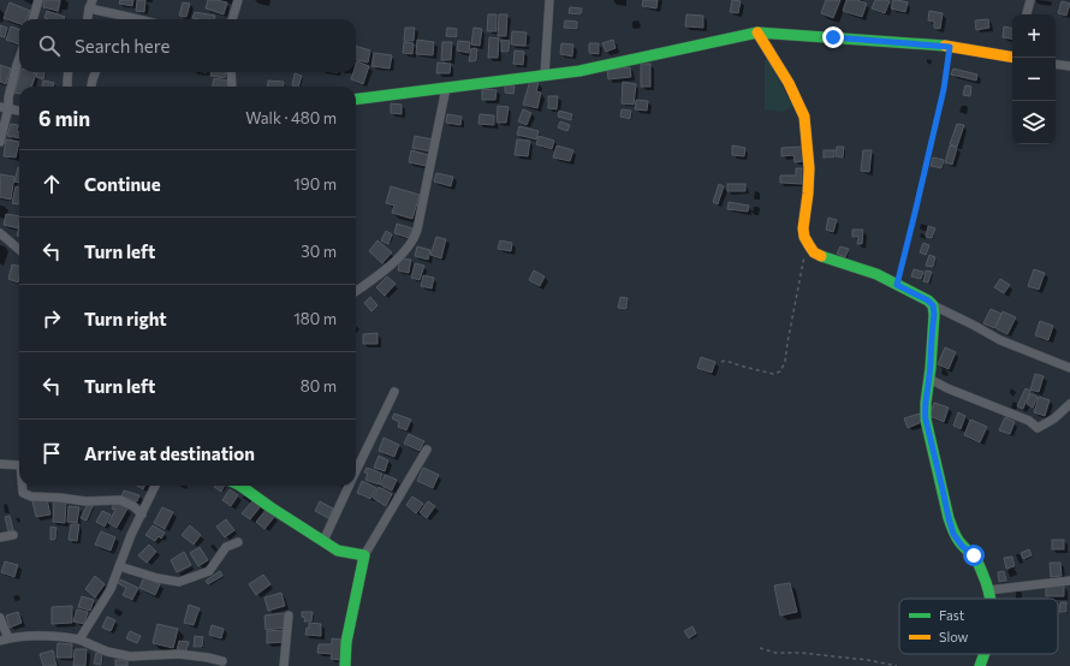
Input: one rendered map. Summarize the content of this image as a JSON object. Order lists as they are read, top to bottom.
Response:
{
  "legend": ["Fast", "Slow"],
  "page": {
    "map_buttons": ["+", "−"],
    "search": "Search here",
    "heading": ["6 min", "Walk · 480 m"],
    "list": [
      ["Continue", "190 m"],
      ["Turn left", "30 m"],
      ["Turn right", "180 m"],
      ["Turn left", "80 m"],
      "Arrive at destination"
    ]
  }
}
